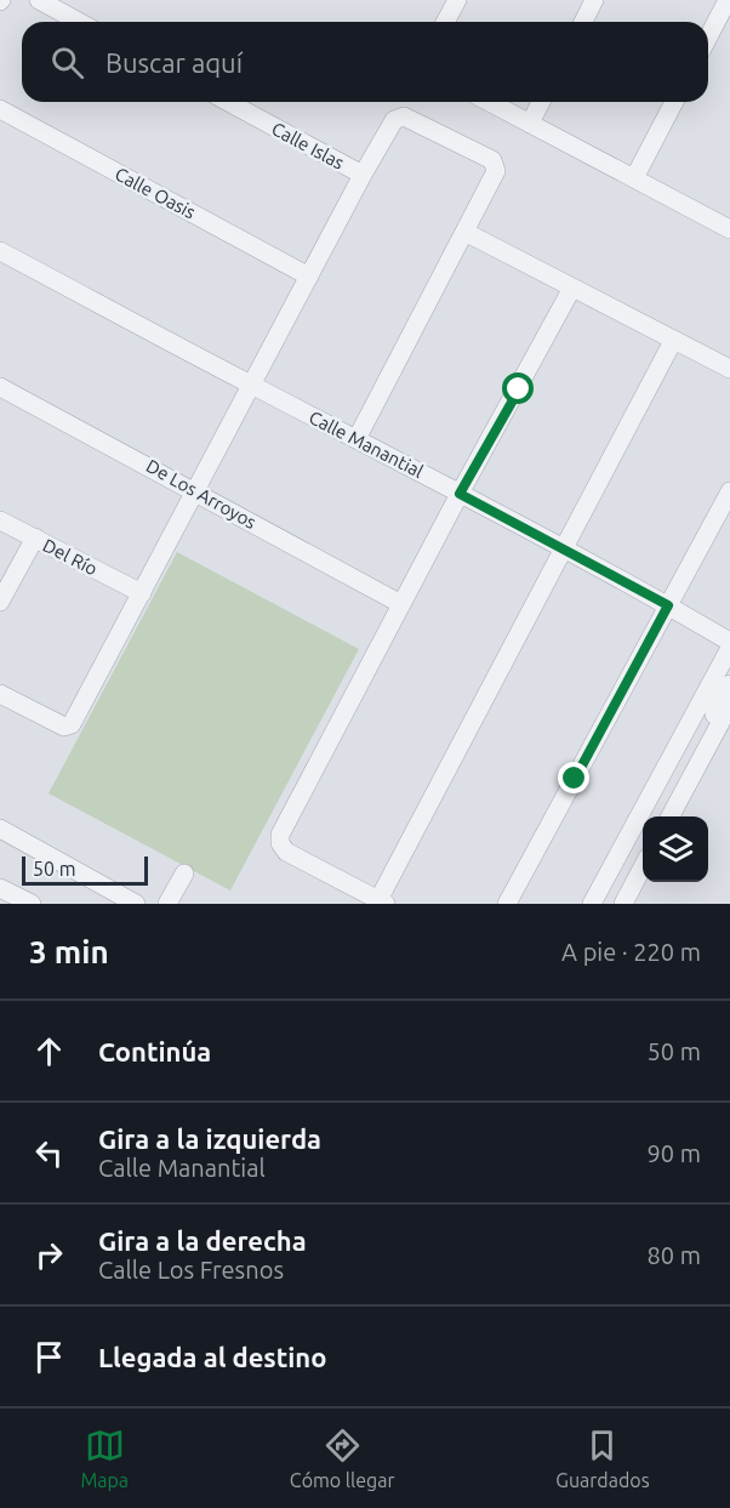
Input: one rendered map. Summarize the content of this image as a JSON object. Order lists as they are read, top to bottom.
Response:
{
  "streets": {
    "street": [
      "Calle Islas",
      "Calle Oasis",
      "Calle Manantial",
      "De Los Arroyos",
      "Del Río"
    ]
  },
  "scale_bar": "50 m",
  "page": {
    "search": "Buscar aquí",
    "scale": "50 m",
    "heading": ["3 min", "A pie · 220 m"],
    "list": [
      ["Continúa", "50 m"],
      ["Gira a la izquierda", "Calle Manantial", "90 m"],
      ["Gira a la derecha", "Calle Los Fresnos", "80 m"],
      "Llegada al destino"
    ],
    "nav": ["Mapa", "Cómo llegar", "Guardados"]
  }
}
